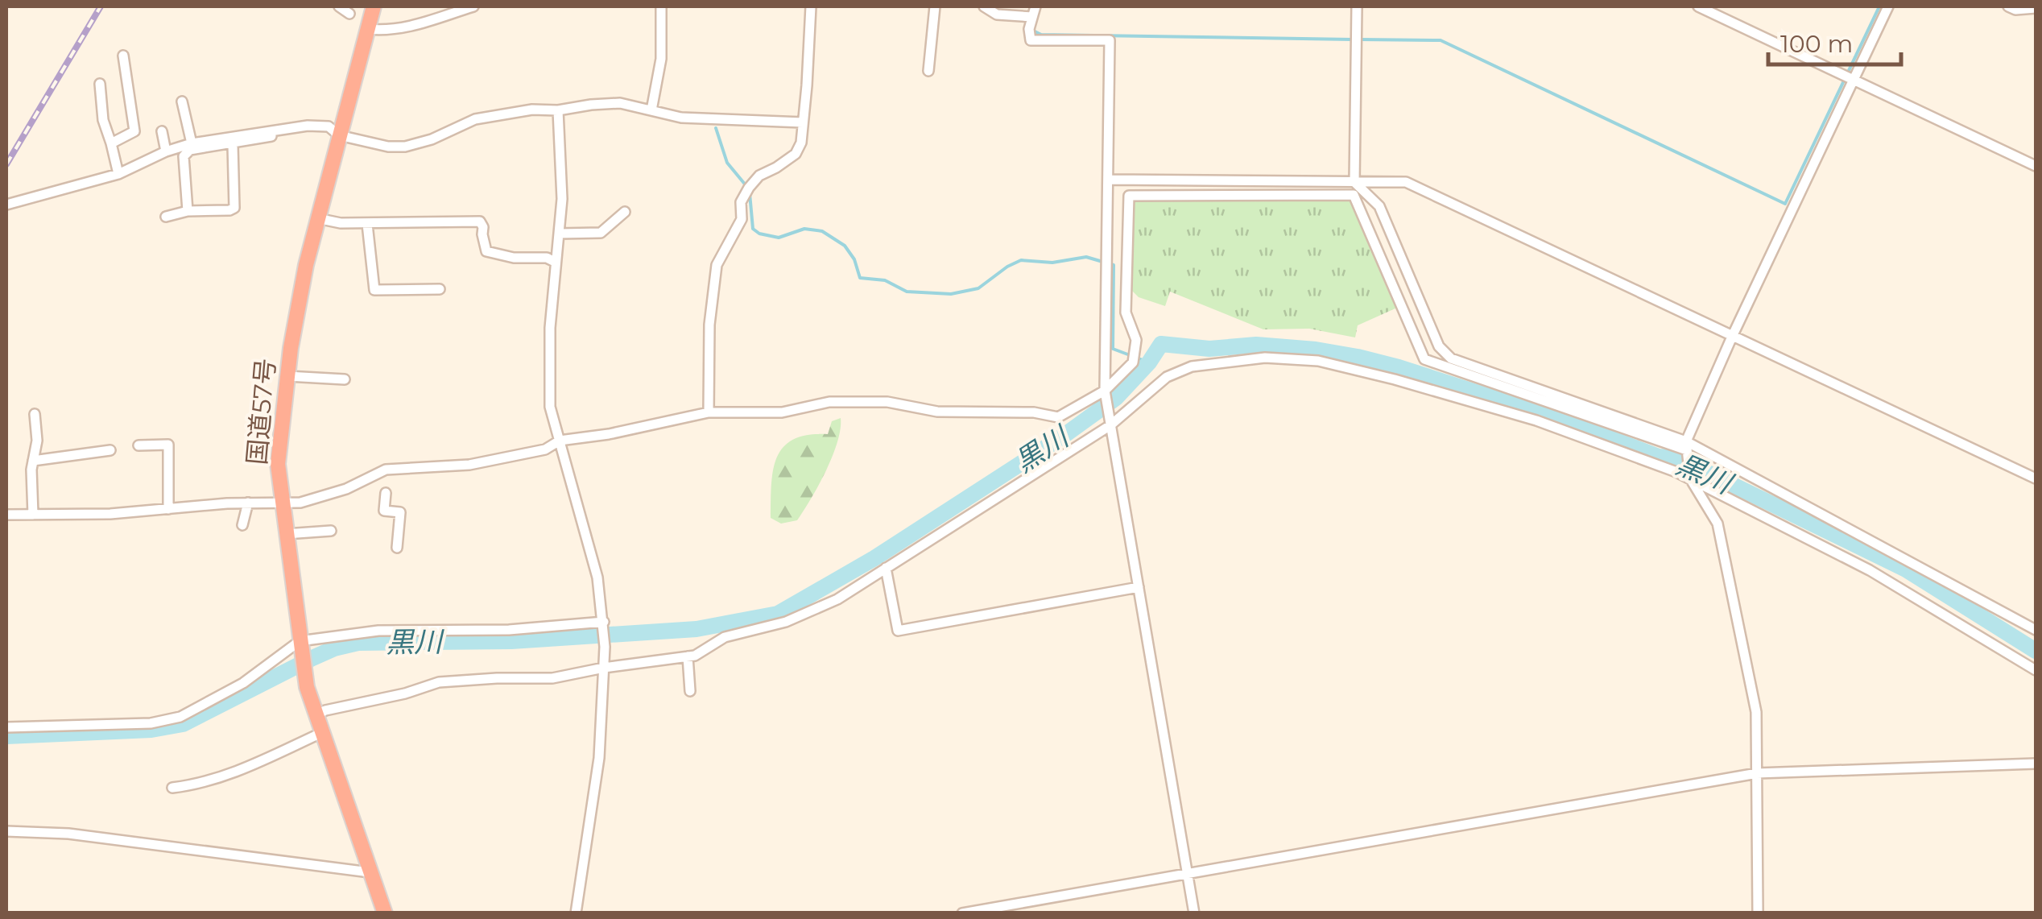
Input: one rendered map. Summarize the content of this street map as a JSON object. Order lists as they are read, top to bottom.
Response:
{
  "streets": {
    "highway": ["国道57号"]
  },
  "water": ["黒川"],
  "scale_bar": "100 m"
}
